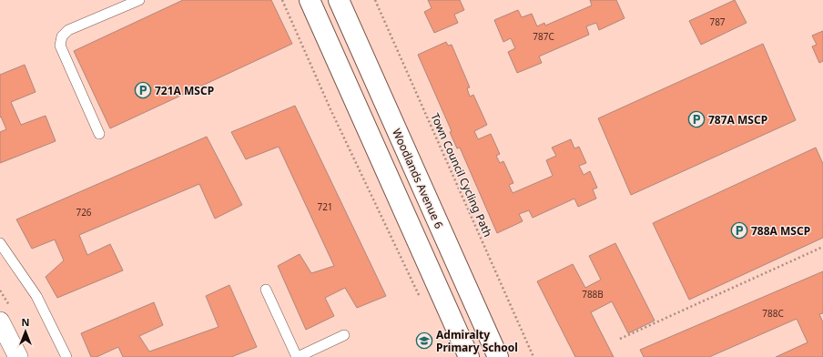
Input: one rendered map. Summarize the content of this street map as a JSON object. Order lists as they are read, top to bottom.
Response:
{
  "streets": {
    "street": ["Woodlands Avenue 6"],
    "path": ["Town Council Cycling Path"]
  },
  "places": {
    "parking": ["721A MSCP", "787A MSCP", "788A MSCP"],
    "school or university": ["Admiralty Primary School"]
  },
  "house_numbers": [
    "787",
    "787C",
    "721",
    "726",
    "788B",
    "788C"
  ],
  "north": "top"
}
